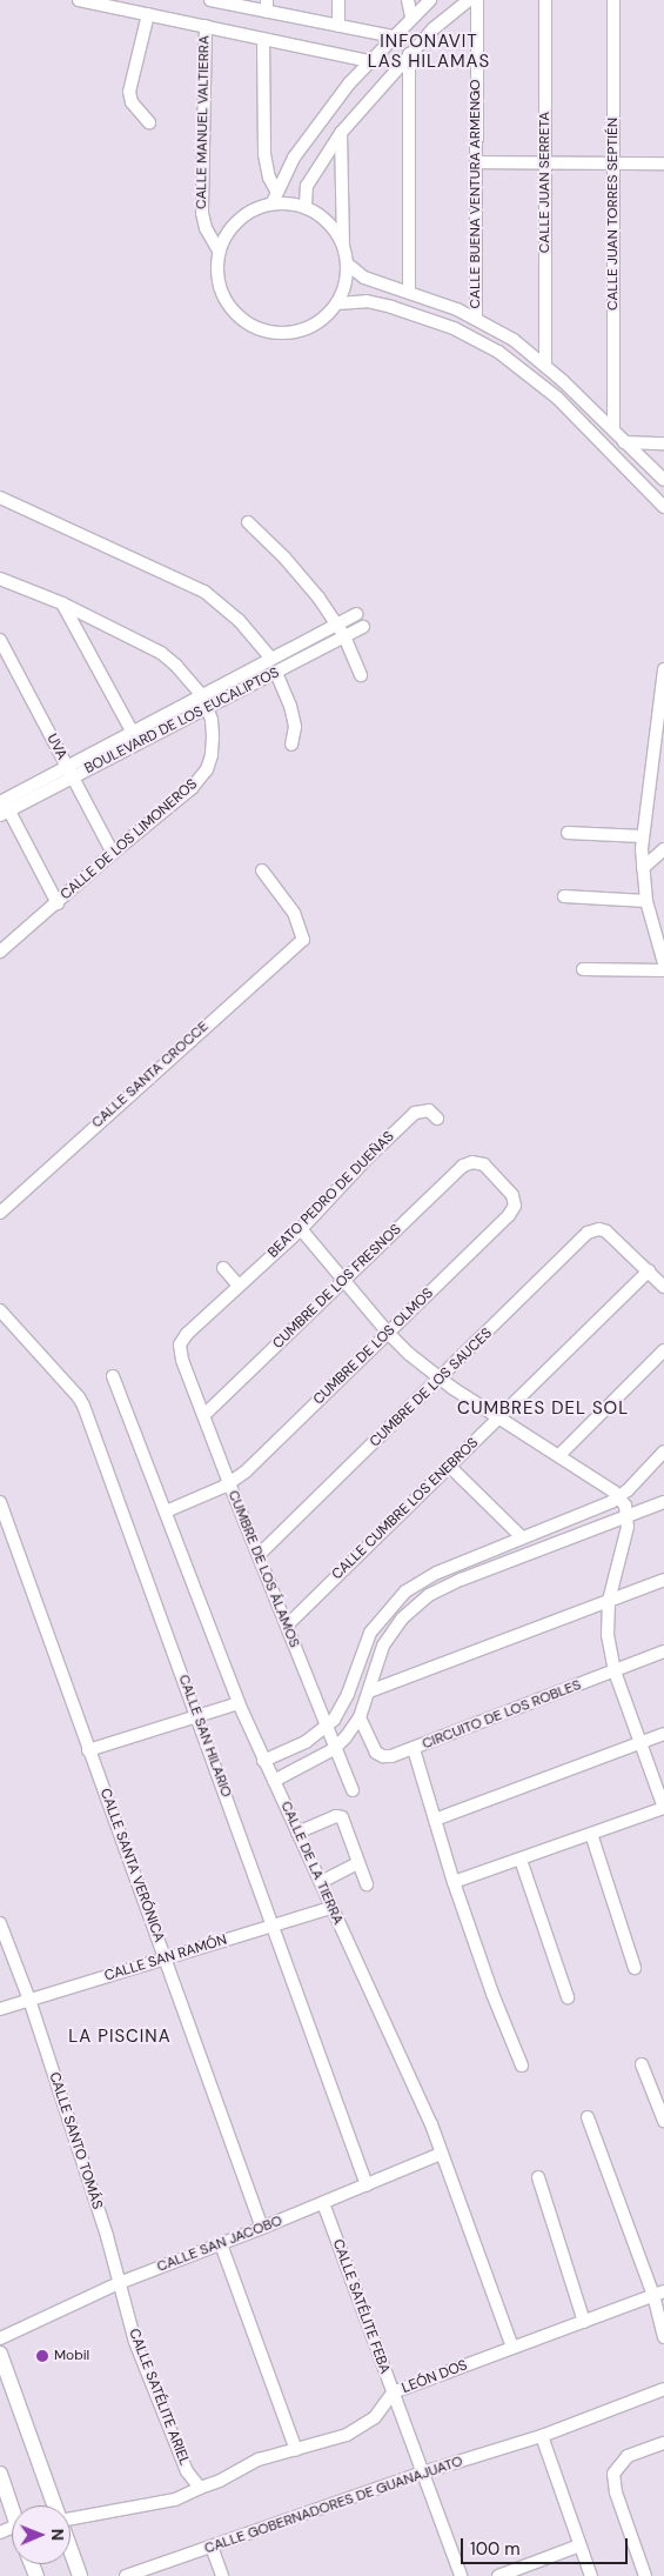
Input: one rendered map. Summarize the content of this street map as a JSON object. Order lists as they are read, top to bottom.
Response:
{
  "streets": {
    "street": [
      "CALLE MANUEL VALTIERRA",
      "CALLE JUAN SERRETA",
      "CALLE BUENA VENTURA ARMENGO",
      "CALLE JUAN TORRES SEPTIÉN",
      "BOULEVARD DE LOS EUCALIPTOS",
      "UVA",
      "CALLE DE LOS LIMONEROS",
      "CALLE SANTA CROCCE",
      "BEATO PEDRO DE DUEÑAS",
      "CUMBRE DE LOS FRESNOS",
      "CUMBRE DE LOS OLMOS",
      "CUMBRE DE LOS SAUCES",
      "CALLE CUMBRE LOS ENEBROS",
      "CUMBRE DE LOS ÁLAMOS",
      "CIRCUITO DE LOS ROBLES",
      "CALLE SAN HILARIO",
      "CALLE DE LA TIERRA",
      "CALLE SANTA VERÓNICA",
      "CALLE SAN RAMÓN",
      "CALLE SANTO TOMÁS",
      "CALLE SAN JACOBO",
      "CALLE SATÉLITE FEBA",
      "LEÓN DOS",
      "CALLE SATÉLITE ARIEL",
      "CALLE GOBERNADORES DE GUANAJUATO"
    ]
  },
  "crossings": [
    ["BOULEVARD DE LOS EUCALIPTOS", "UVA"],
    ["BOULEVARD DE LOS EUCALIPTOS", "CALLE DE LOS LIMONEROS"],
    ["UVA", "CALLE DE LOS LIMONEROS"],
    ["BEATO PEDRO DE DUEÑAS", "CUMBRE DE LOS ÁLAMOS"],
    ["CUMBRE DE LOS FRESNOS", "CUMBRE DE LOS OLMOS"],
    ["CUMBRE DE LOS FRESNOS", "CUMBRE DE LOS ÁLAMOS"],
    ["CUMBRE DE LOS OLMOS", "CUMBRE DE LOS ÁLAMOS"],
    ["CUMBRE DE LOS OLMOS", "CALLE DE LA TIERRA"],
    ["CUMBRE DE LOS SAUCES", "CALLE CUMBRE LOS ENEBROS"],
    ["CUMBRE DE LOS SAUCES", "CUMBRE DE LOS ÁLAMOS"],
    ["CALLE CUMBRE LOS ENEBROS", "CUMBRE DE LOS ÁLAMOS"],
    ["CALLE SAN HILARIO", "CALLE SAN RAMÓN"],
    ["CALLE SAN HILARIO", "CALLE SAN JACOBO"],
    ["CALLE DE LA TIERRA", "CALLE SAN RAMÓN"],
    ["CALLE DE LA TIERRA", "CALLE SAN JACOBO"],
    ["CALLE DE LA TIERRA", "LEÓN DOS"],
    ["CALLE SANTA VERÓNICA", "CALLE SAN RAMÓN"],
    ["CALLE SANTA VERÓNICA", "CALLE SAN JACOBO"],
    ["CALLE SAN RAMÓN", "CALLE SANTO TOMÁS"],
    ["CALLE SANTO TOMÁS", "CALLE SAN JACOBO"],
    ["CALLE SANTO TOMÁS", "CALLE SATÉLITE ARIEL"],
    ["CALLE SAN JACOBO", "CALLE SATÉLITE FEBA"],
    ["CALLE SAN JACOBO", "CALLE SATÉLITE ARIEL"],
    ["CALLE SATÉLITE FEBA", "LEÓN DOS"],
    ["CALLE SATÉLITE FEBA", "CALLE GOBERNADORES DE GUANAJUATO"],
    ["LEÓN DOS", "CALLE SATÉLITE ARIEL"]
  ],
  "districts": ["INFONAVIT LAS HILAMAS", "CUMBRES DEL SOL", "LA PISCINA"],
  "places": ["Mobil"],
  "scale_bar": "100 m",
  "north": "right"
}
